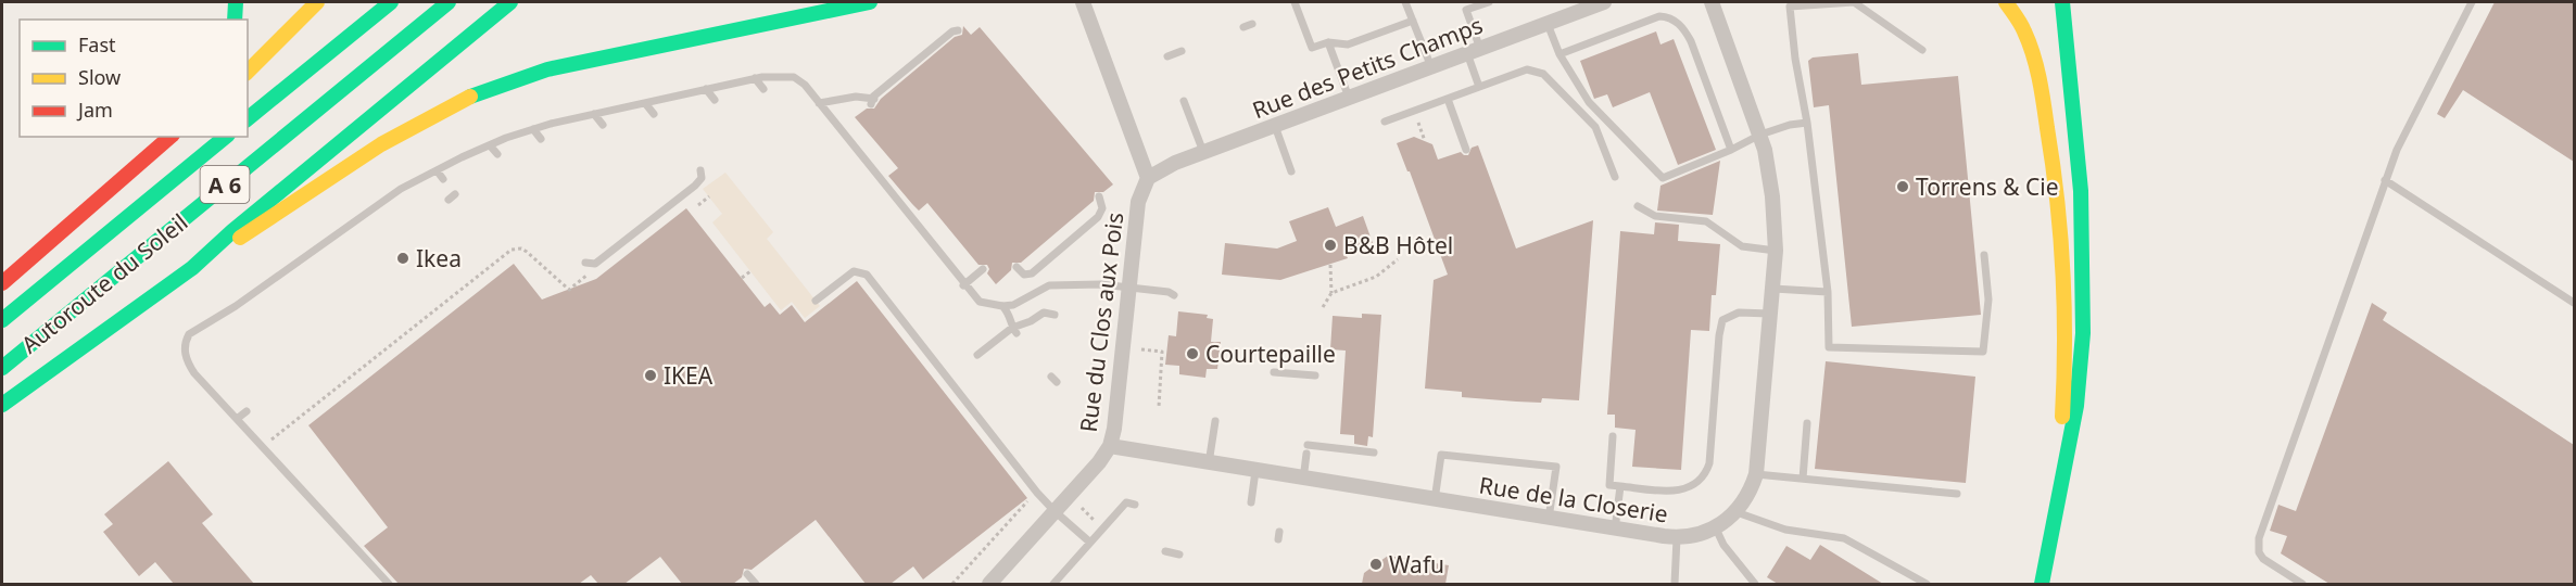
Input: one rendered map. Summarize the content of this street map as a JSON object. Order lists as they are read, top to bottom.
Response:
{
  "streets": {
    "main road": ["A 6", "Autoroute du Soleil"],
    "street": ["Rue des Petits Champs", "Rue du Clos aux Pois", "Rue de la Closerie"]
  },
  "crossings": [
    ["Rue des Petits Champs", "Rue du Clos aux Pois"],
    ["Rue du Clos aux Pois", "Rue de la Closerie"]
  ],
  "places": [
    "Torrens & Cie",
    "B&B Hôtel",
    "Ikea",
    "Courtepaille",
    "IKEA",
    "Wafu"
  ],
  "legend": ["Fast", "Slow", "Jam"]
}
